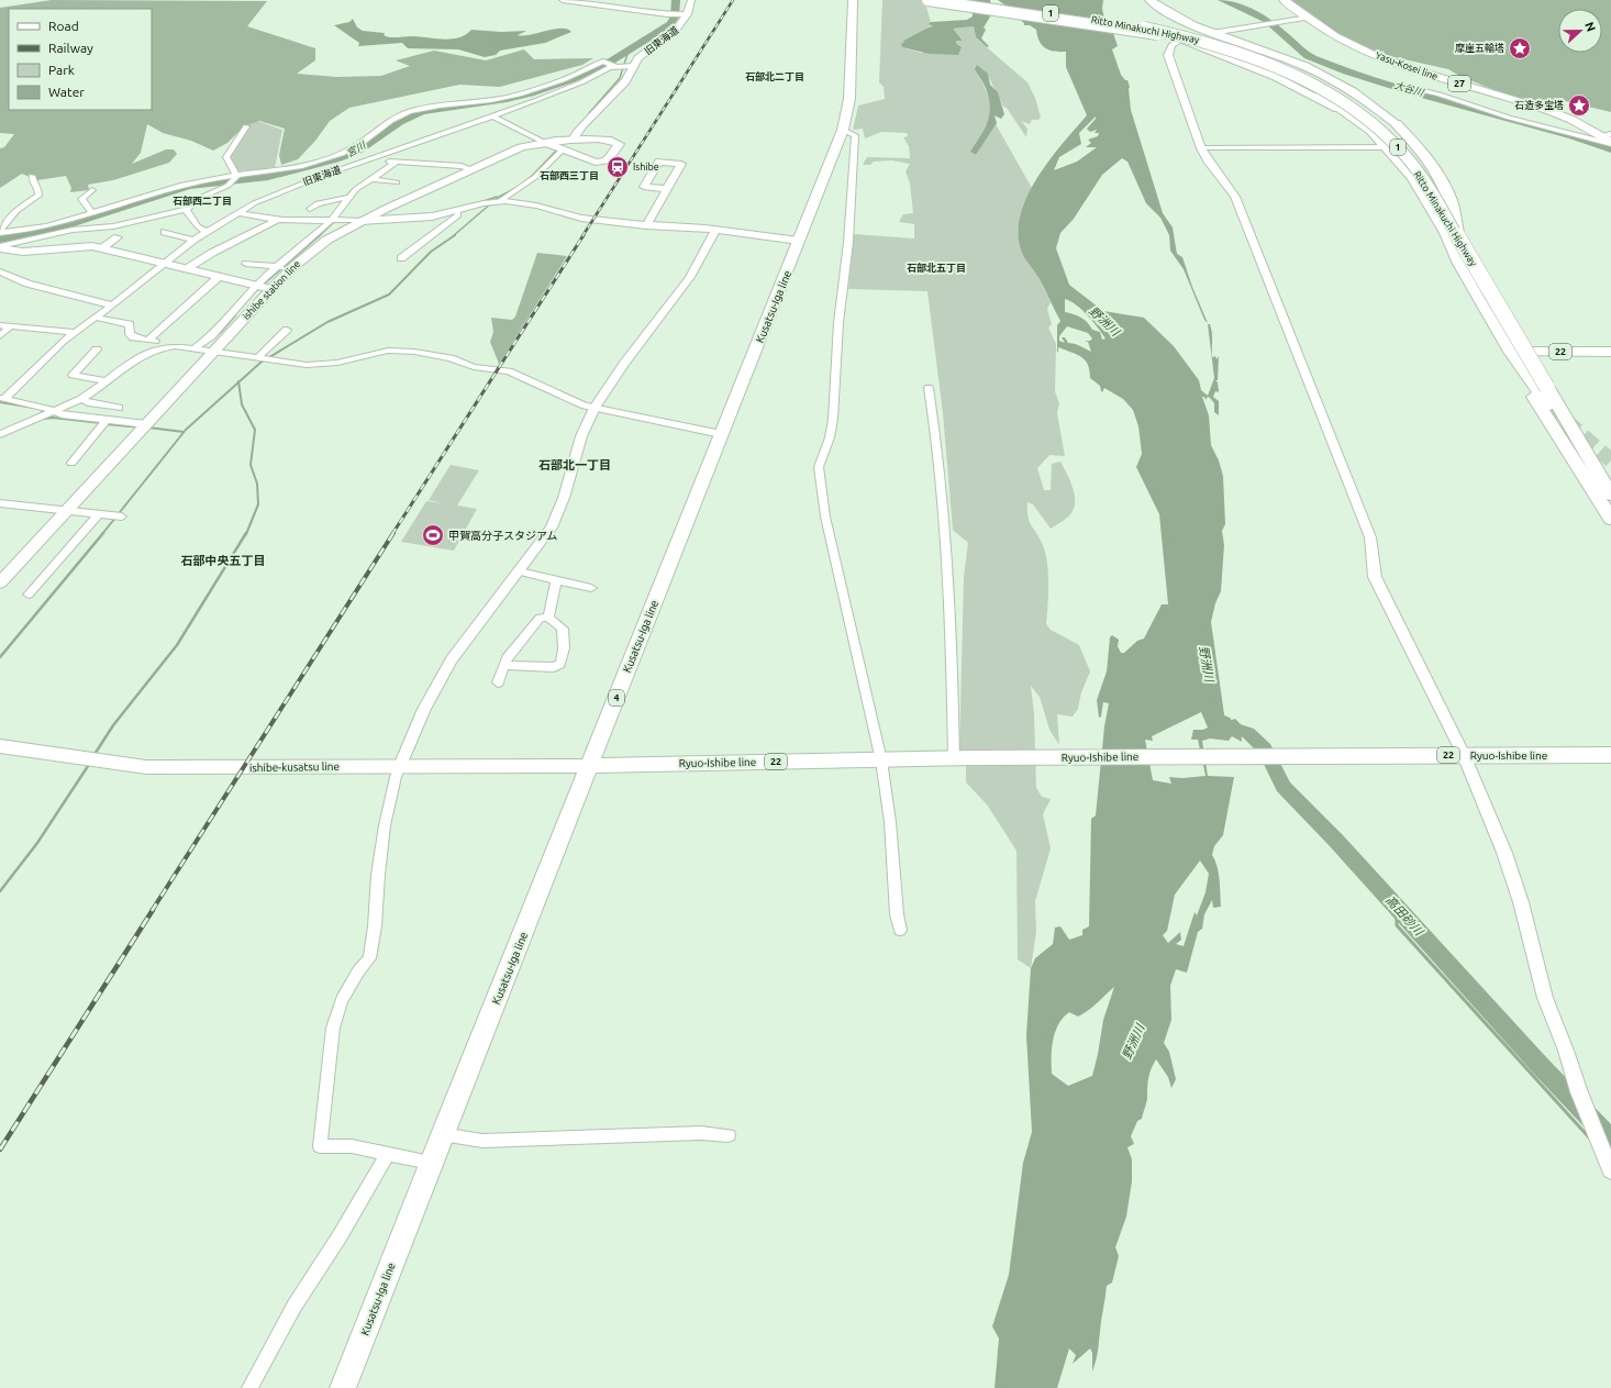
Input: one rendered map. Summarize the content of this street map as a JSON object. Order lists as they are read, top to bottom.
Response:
{
  "streets": {
    "highway": ["1", "Ritto Minakuchi Highway"],
    "main road": [
      "Yasu-Kosei line",
      "27",
      "ishibe station line",
      "Kusatsu-Iga line",
      "22",
      "4",
      "Ryuo-Ishibe line",
      "ishibe-kusatsu line"
    ],
    "street": ["旧東海道"]
  },
  "crossings": [
    ["1", "Ritto Minakuchi Highway"],
    ["Ritto Minakuchi Highway", "22"],
    ["Kusatsu-Iga line", "Ryuo-Ishibe line"],
    ["Kusatsu-Iga line", "ishibe-kusatsu line"],
    ["Ryuo-Ishibe line", "ishibe-kusatsu line"]
  ],
  "districts": [
    "石部北二丁目",
    "石部西三丁目",
    "石部西二丁目",
    "石部北五丁目",
    "石部北一丁目",
    "石部中央五丁目"
  ],
  "water": [
    "大谷川",
    "宮川",
    "野洲川",
    "高田砂川"
  ],
  "places": {
    "place": ["摩崖五輪塔", "石造多宝塔"],
    "station": ["Ishibe"],
    "sports": ["甲賀高分子スタジアム"]
  },
  "legend": [
    "Road",
    "Railway",
    "Park",
    "Water"
  ],
  "north": "right"
}
